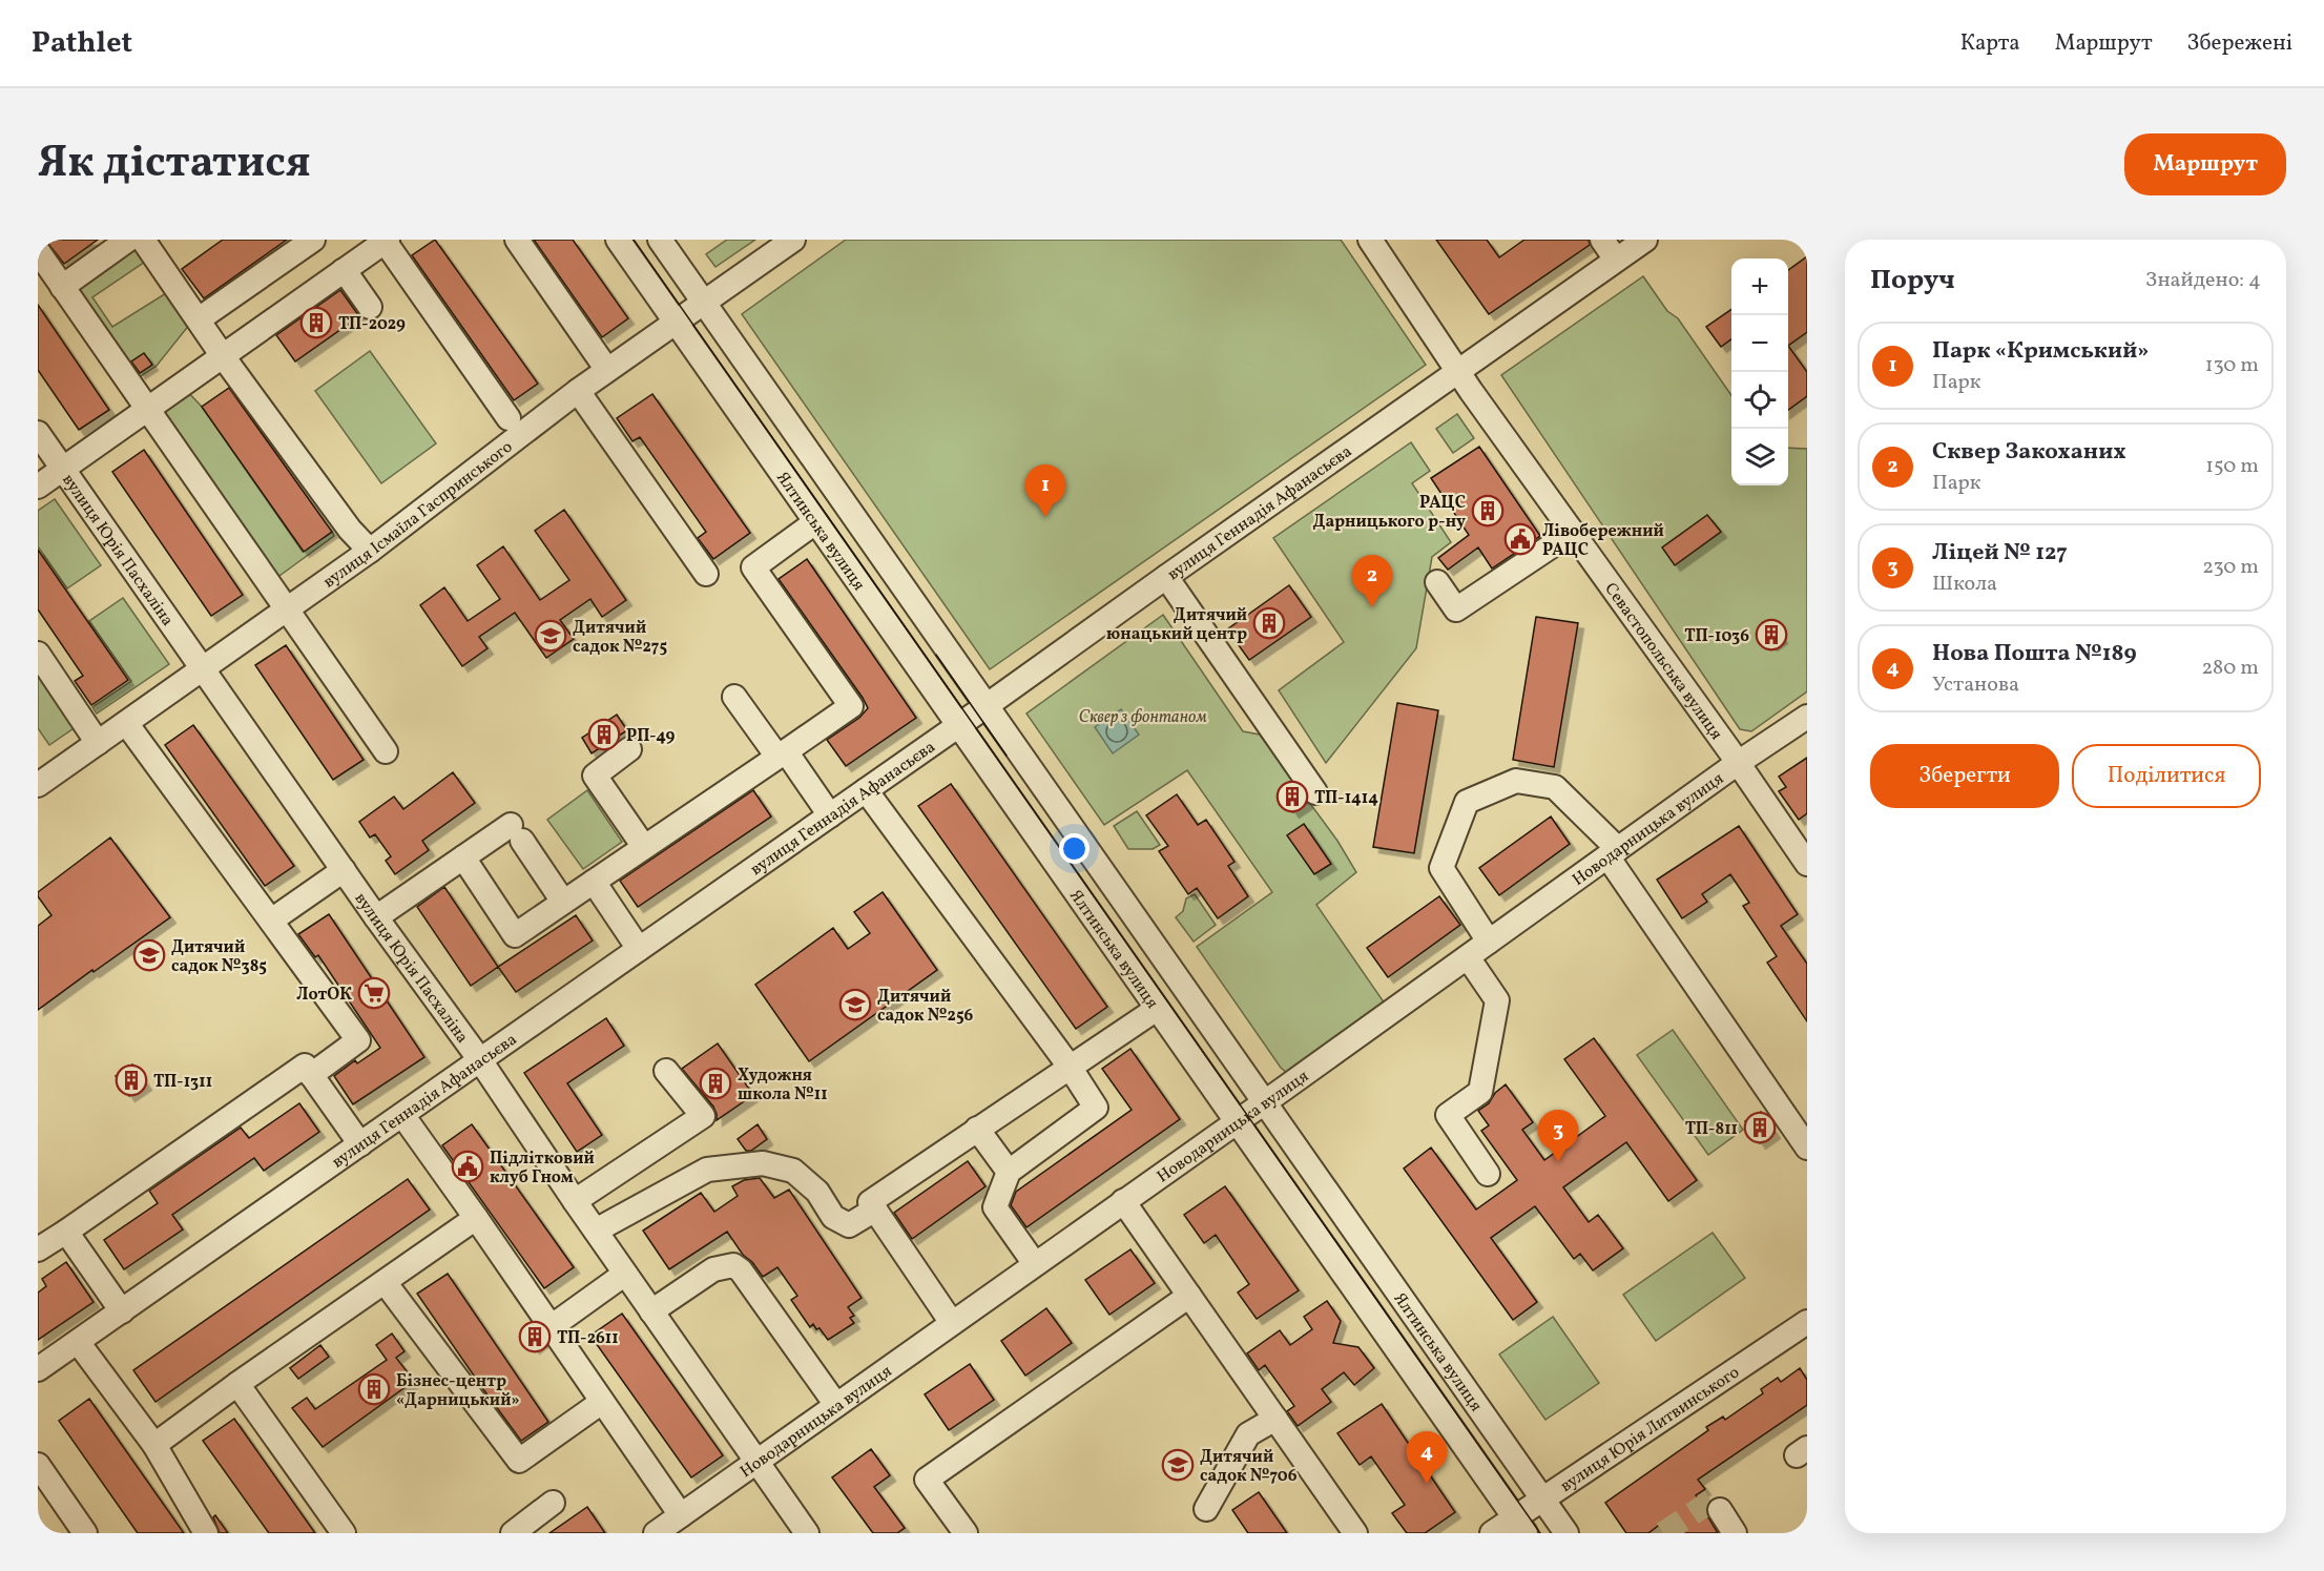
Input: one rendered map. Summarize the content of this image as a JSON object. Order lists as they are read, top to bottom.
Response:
{
  "streets": {
    "street": [
      "вулиця Геннадія Афанасьєва",
      "вулиця Ісмаїла Гаспринського",
      "Ялтинська вулиця",
      "вулиця Юрія Пасхаліна",
      "Севастопольська вулиця",
      "Новодарницька вулиця",
      "вулиця Юрія Литвинського"
    ]
  },
  "crossings": [
    ["вулиця Геннадія Афанасьєва", "Ялтинська вулиця"],
    ["вулиця Геннадія Афанасьєва", "вулиця Юрія Пасхаліна"],
    ["вулиця Геннадія Афанасьєва", "Севастопольська вулиця"],
    ["вулиця Ісмаїла Гаспринського", "Ялтинська вулиця"],
    ["вулиця Ісмаїла Гаспринського", "вулиця Юрія Пасхаліна"],
    ["Ялтинська вулиця", "Новодарницька вулиця"],
    ["Ялтинська вулиця", "вулиця Юрія Литвинського"],
    ["вулиця Юрія Пасхаліна", "Новодарницька вулиця"],
    ["Севастопольська вулиця", "Новодарницька вулиця"]
  ],
  "parks": ["Сквер з фонтаном"],
  "places": {
    "building": [
      "ТП-2029",
      "РАЦС Дарницького р-ну",
      "Дитячий юнацький центр",
      "ТП-1036",
      "РП-49",
      "ТП-1414",
      "ТП-1311",
      "Художня школа №11",
      "ТП-811",
      "ТП-2611",
      "Бізнес-центр «Дарницький»"
    ],
    "public building": ["Лівобережний РАЦС", "Підлітковий клуб Гном"],
    "school or university": [
      "Дитячий садок №275",
      "Дитячий садок №385",
      "Дитячий садок №256",
      "Дитячий садок №706"
    ],
    "supermarket": ["ЛотОК"]
  },
  "page": {
    "header": "Pathlet",
    "nav": ["Карта", "Маршрут", "Збережені"],
    "title": "Як дістатися",
    "buttons": [
      "Маршрут",
      ["Зберегти", "Поділитися"]
    ],
    "heading": ["Поруч", "Знайдено: 4"],
    "map_buttons": ["+", "−"],
    "list": [
      {
        "mark": "1",
        "name": "Парк «Кримський»",
        "note": "Парк",
        "value": "130 m"
      },
      {
        "mark": "2",
        "name": "Сквер Закоханих",
        "note": "Парк",
        "value": "150 m"
      },
      {
        "mark": "3",
        "name": "Ліцей № 127",
        "note": "Школа",
        "value": "230 m"
      },
      {
        "mark": "4",
        "name": "Нова Пошта №189",
        "note": "Установа",
        "value": "280 m"
      }
    ],
    "pins": [
      "1",
      "2",
      "3",
      "4"
    ]
  }
}
